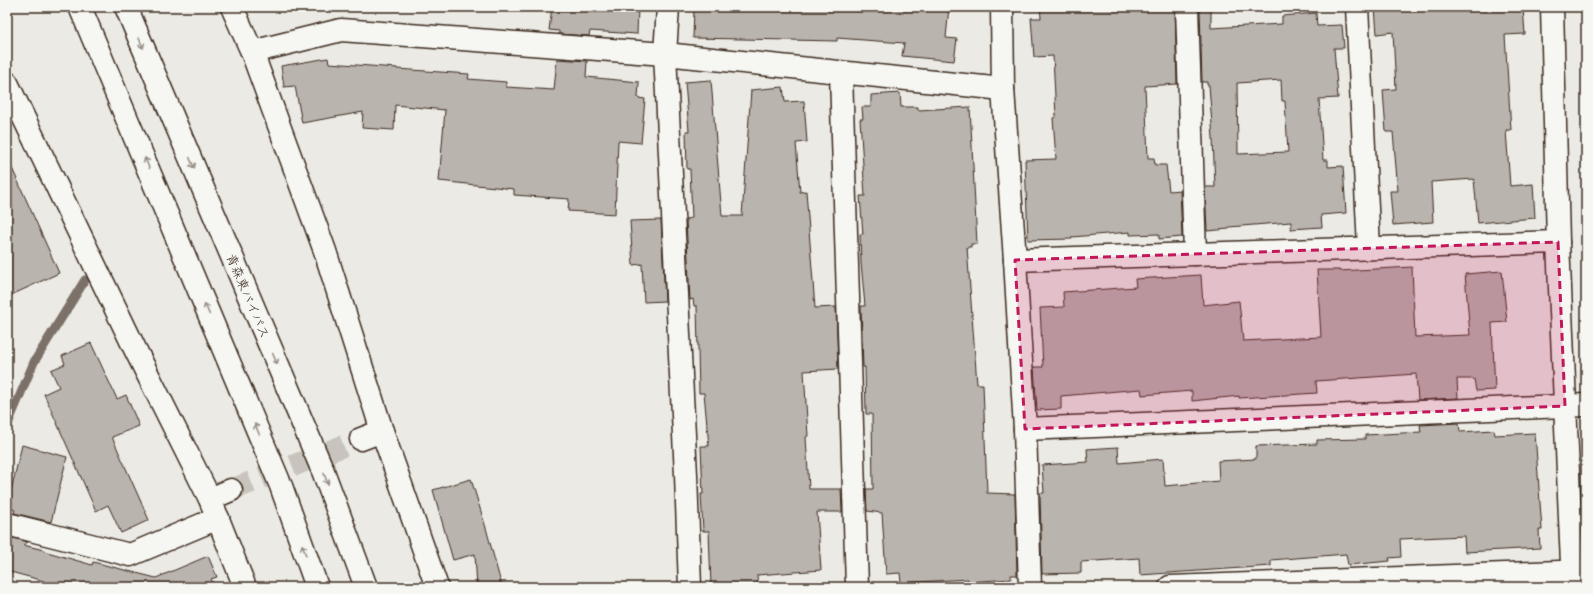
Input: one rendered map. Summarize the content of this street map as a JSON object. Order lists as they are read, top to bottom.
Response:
{
  "streets": {
    "main road": ["青森東バイパス"]
  }
}
